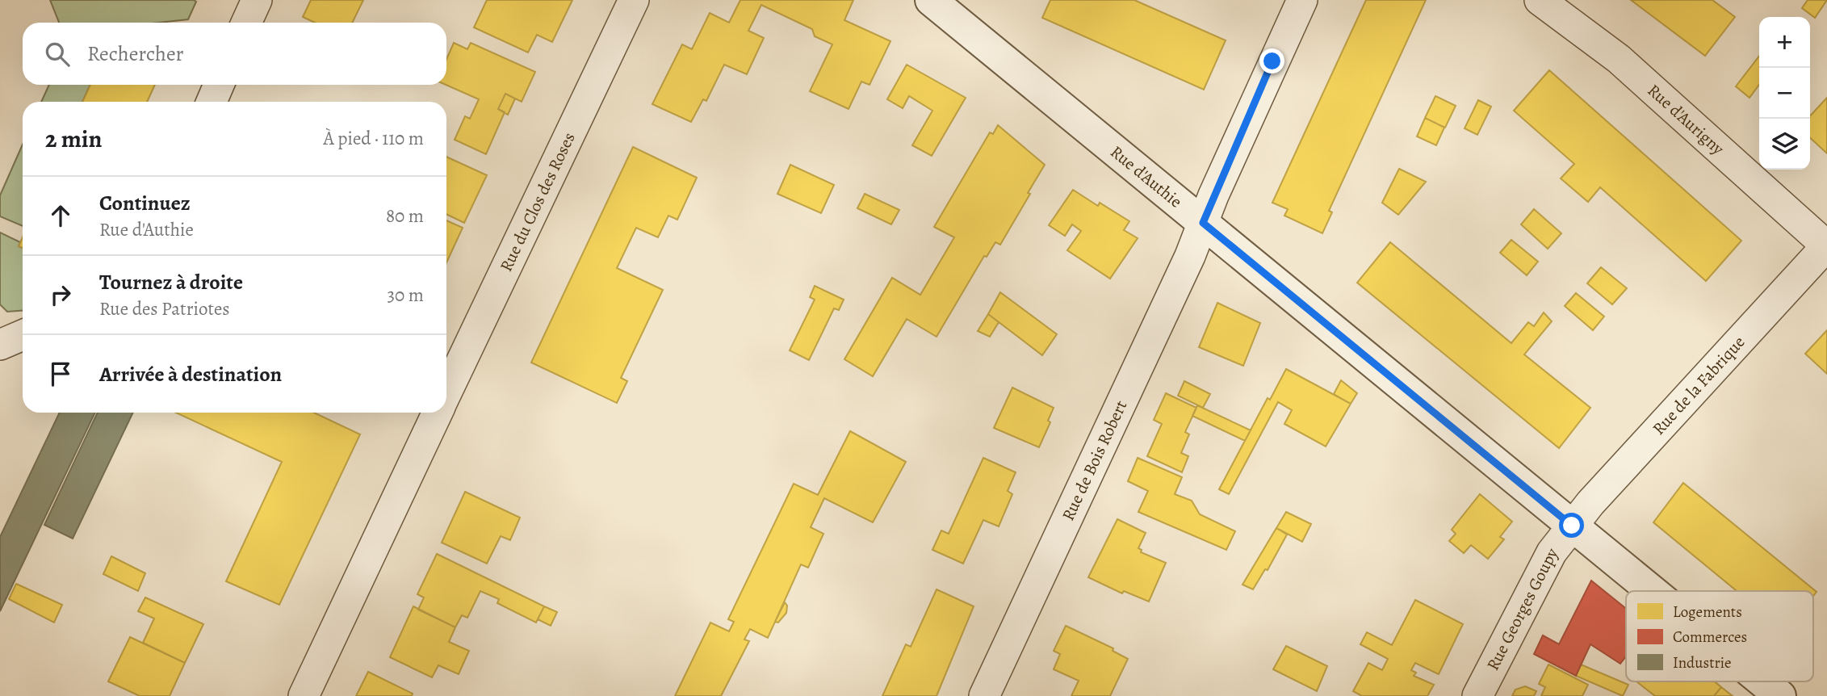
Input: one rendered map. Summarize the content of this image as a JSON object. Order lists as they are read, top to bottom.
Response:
{
  "streets": {
    "street": [
      "Rue d'Aurigny",
      "Rue d'Authie",
      "Rue du Clos des Roses",
      "Rue de la Fabrique",
      "Rue de Bois Robert",
      "Rue Georges Goupy"
    ]
  },
  "crossings": [
    ["Rue d'Aurigny", "Rue de la Fabrique"],
    ["Rue d'Authie", "Rue de la Fabrique"],
    ["Rue d'Authie", "Rue de Bois Robert"],
    ["Rue d'Authie", "Rue Georges Goupy"],
    ["Rue de la Fabrique", "Rue Georges Goupy"]
  ],
  "legend": ["Logements", "Commerces", "Industrie"],
  "page": {
    "map_buttons": ["+", "−"],
    "search": "Rechercher",
    "heading": ["2 min", "À pied · 110 m"],
    "list": [
      ["Continuez", "Rue d'Authie", "80 m"],
      ["Tournez à droite", "Rue des Patriotes", "30 m"],
      "Arrivée à destination"
    ]
  }
}
